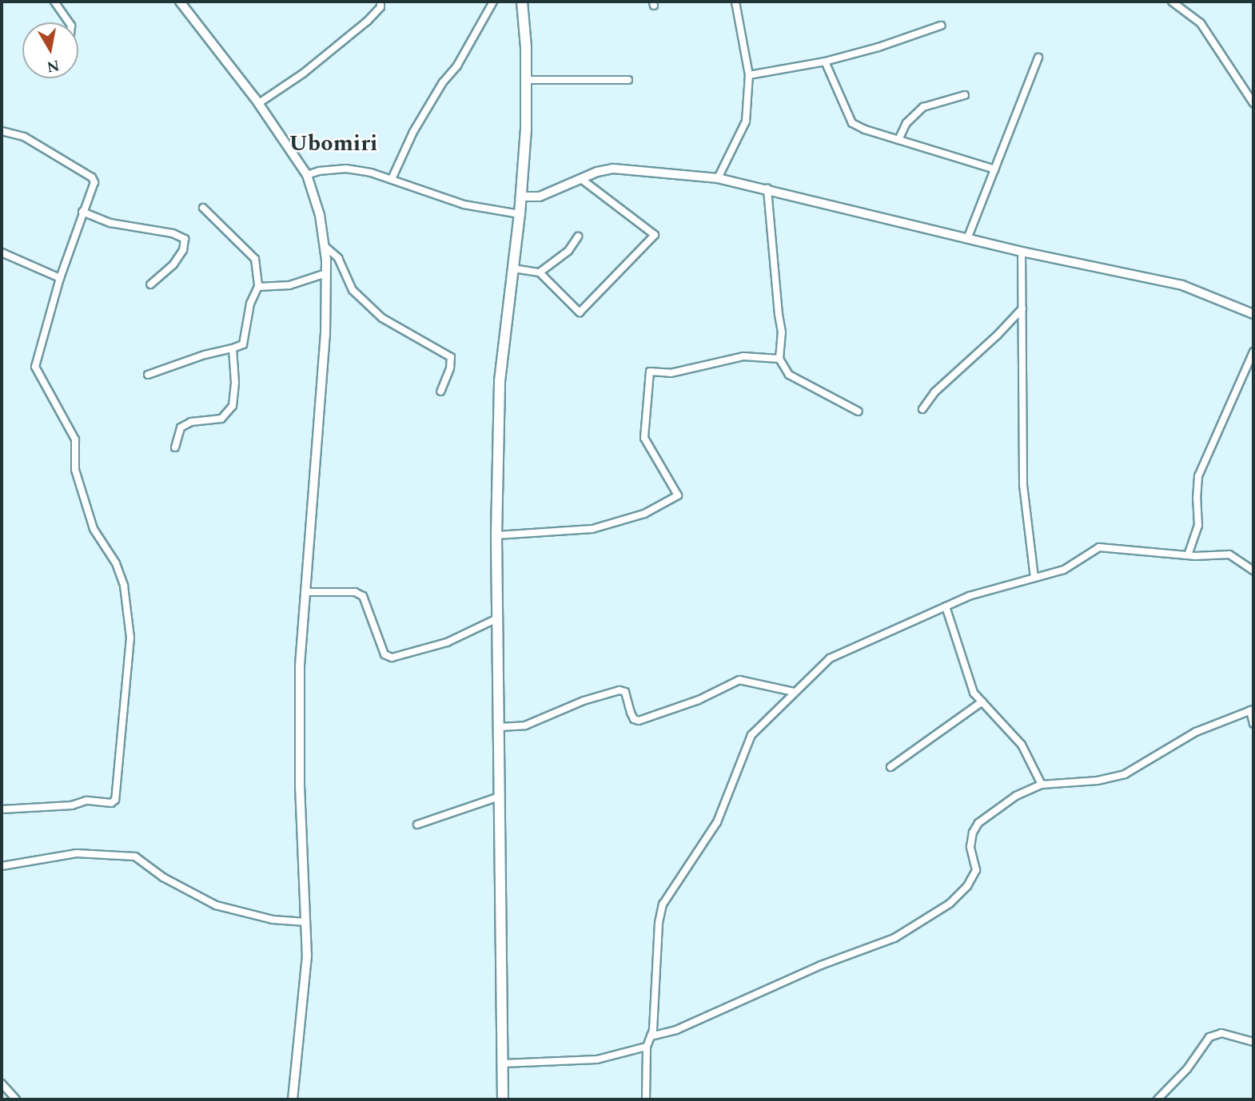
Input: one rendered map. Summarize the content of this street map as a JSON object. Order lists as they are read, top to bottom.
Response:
{
  "districts": ["Ubomiri"],
  "north": "bottom"
}
